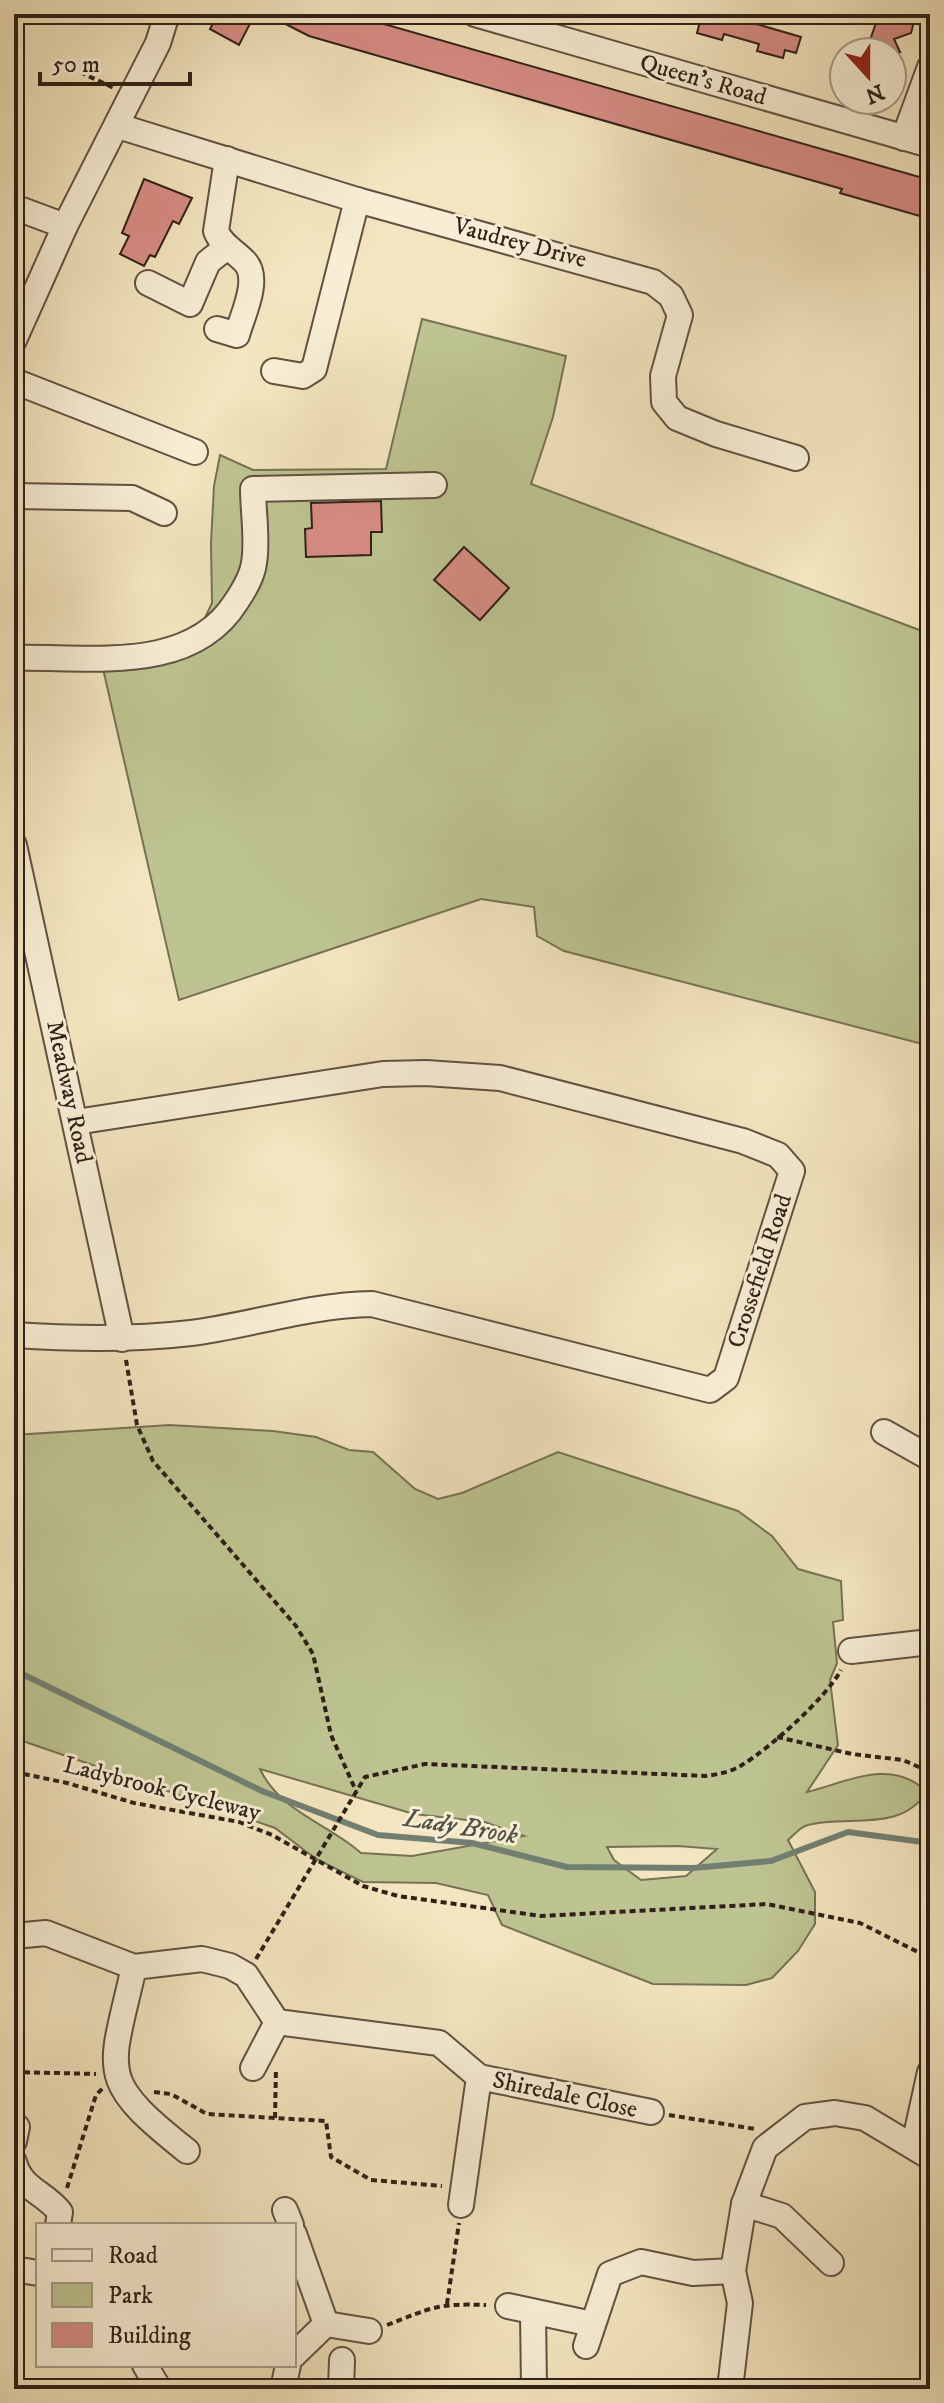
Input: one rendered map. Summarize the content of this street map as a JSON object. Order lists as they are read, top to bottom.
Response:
{
  "streets": {
    "street": [
      "Queen's Road",
      "Vaudrey Drive",
      "Meadway Road",
      "Crossefield Road",
      "Shiredale Close"
    ],
    "path": ["Ladybrook Cycleway"]
  },
  "crossings": [
    ["Meadway Road", "Crossefield Road"]
  ],
  "water": ["Lady Brook"],
  "legend": ["Road", "Park", "Building"],
  "scale_bar": "50 m",
  "north": "bottom"
}
